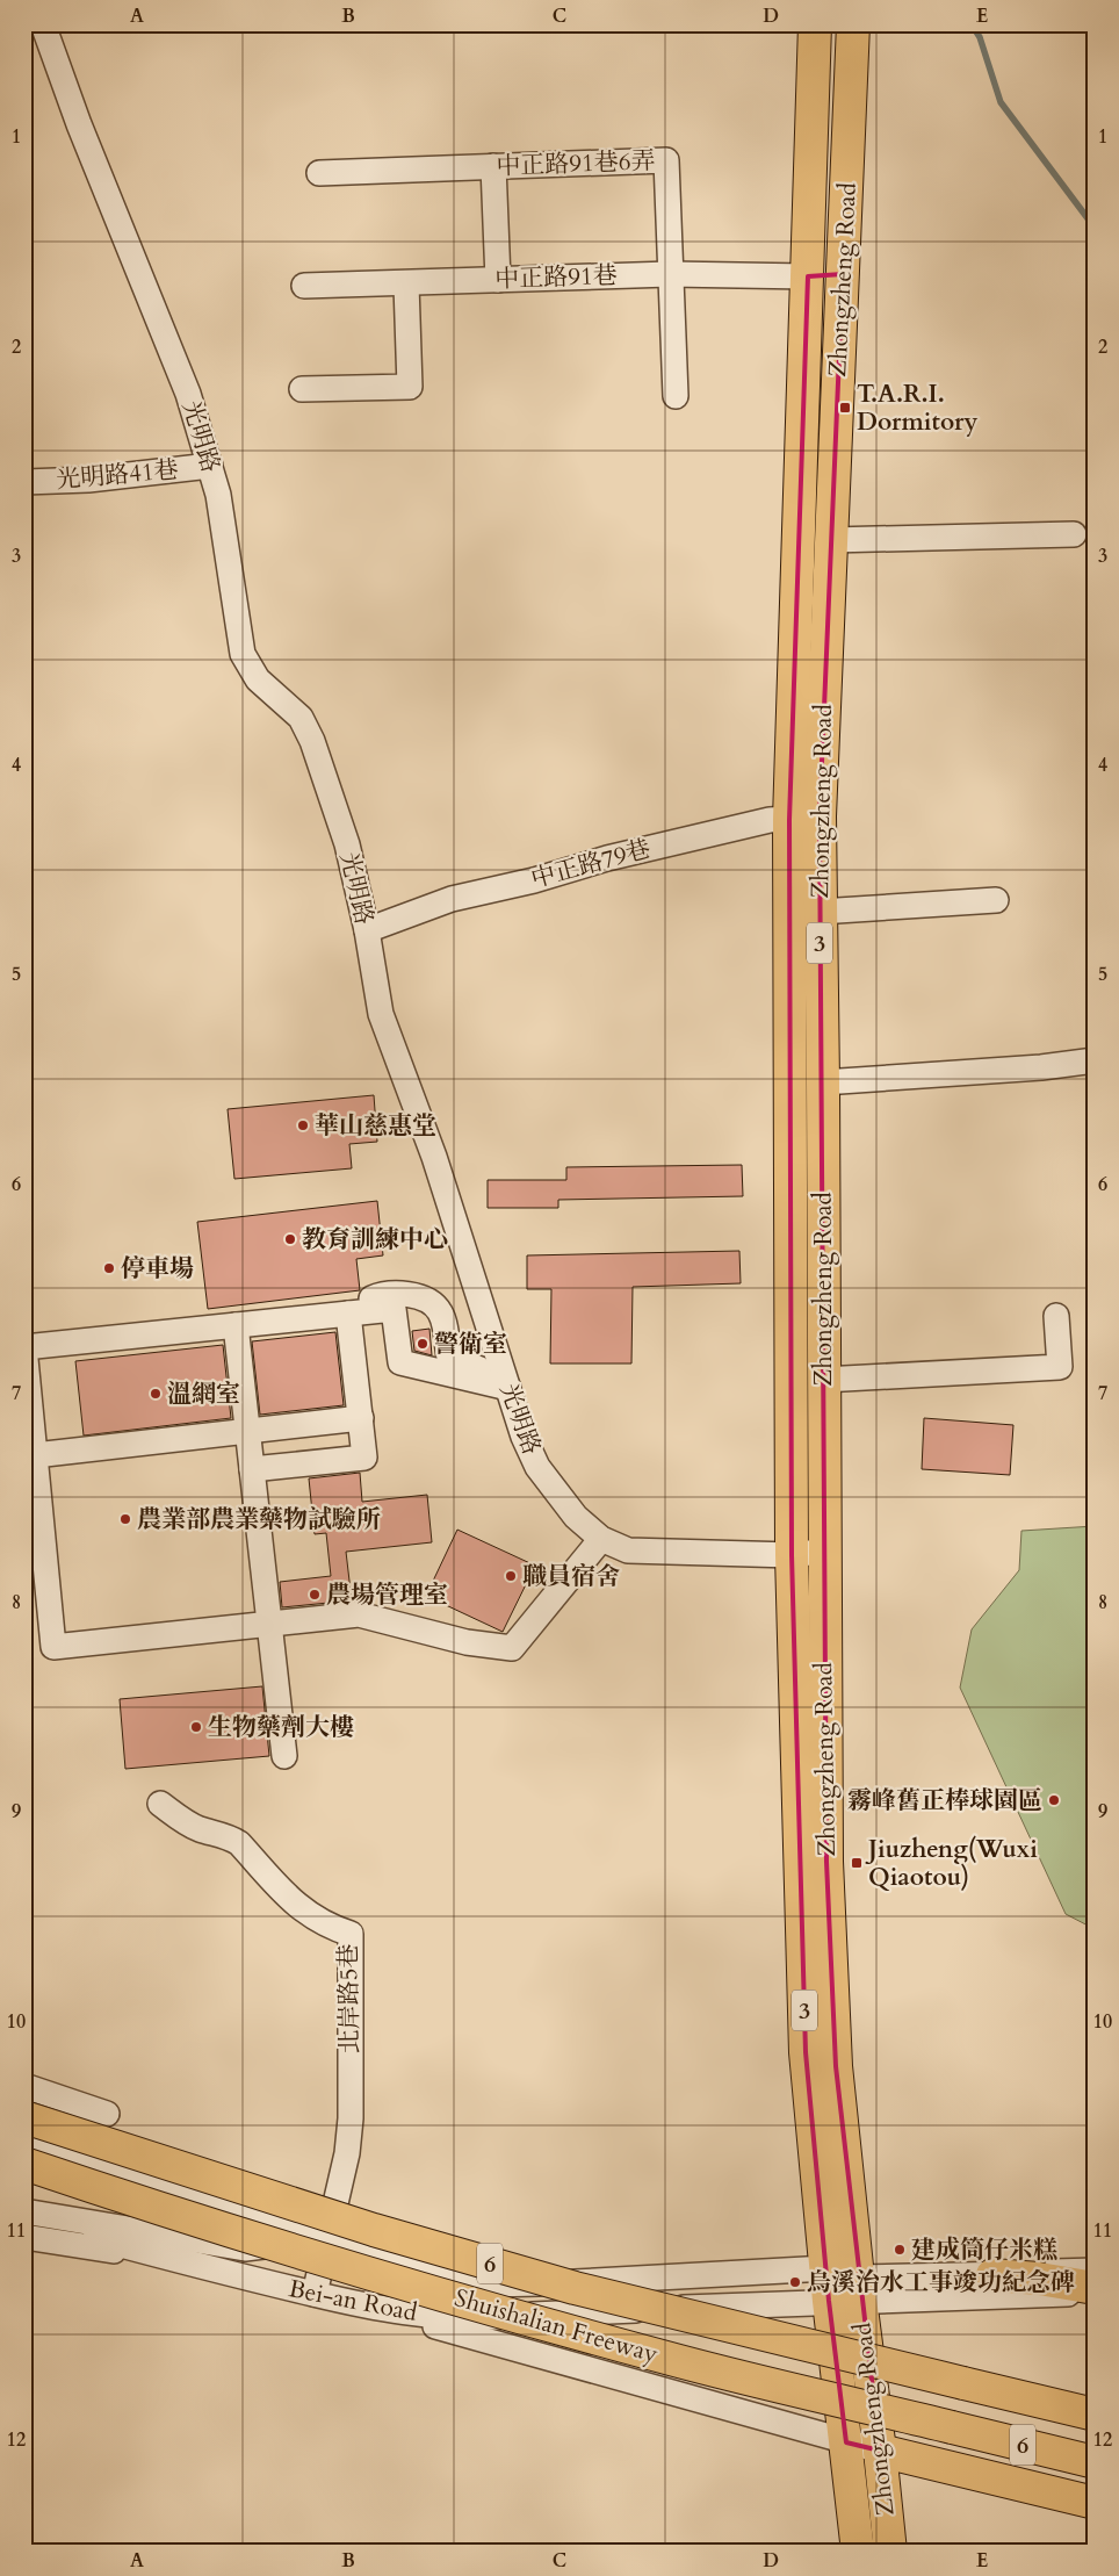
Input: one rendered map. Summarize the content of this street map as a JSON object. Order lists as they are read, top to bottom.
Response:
{
  "streets": {
    "main road": [
      "Zhongzheng Road",
      "3",
      "6",
      "Shuishalian Freeway"
    ],
    "street": [
      "中正路91巷6弄",
      "中正路91巷",
      "光明路",
      "光明路41巷",
      "中正路79巷",
      "北岸路5巷",
      "Bei-an Road"
    ]
  },
  "crossings": [
    ["中正路91巷6弄", "中正路91巷"],
    ["中正路91巷", "Zhongzheng Road"],
    ["Zhongzheng Road", "光明路"],
    ["Zhongzheng Road", "中正路79巷"],
    ["Zhongzheng Road", "Bei-an Road"],
    ["光明路", "光明路41巷"],
    ["光明路", "中正路79巷"],
    ["北岸路5巷", "Bei-an Road"]
  ],
  "places": {
    "transit": ["T.A.R.I. Dormitory", "Jiuzheng(Wuxi Qiaotou)"],
    "other": [
      "華山慈惠堂",
      "教育訓練中心",
      "停車場",
      "警衛室",
      "溫網室",
      "農業部農業藥物試驗所",
      "職員宿舍",
      "農場管理室",
      "生物藥劑大樓",
      "霧峰舊正棒球園區",
      "建成筒仔米糕",
      "烏溪治水工事竣功紀念碑"
    ]
  },
  "grid": {
    "columns": [
      "A",
      "B",
      "C",
      "D",
      "E"
    ],
    "rows": [
      "1",
      "2",
      "3",
      "4",
      "5",
      "6",
      "7",
      "8",
      "9",
      "10",
      "11",
      "12"
    ]
  }
}
